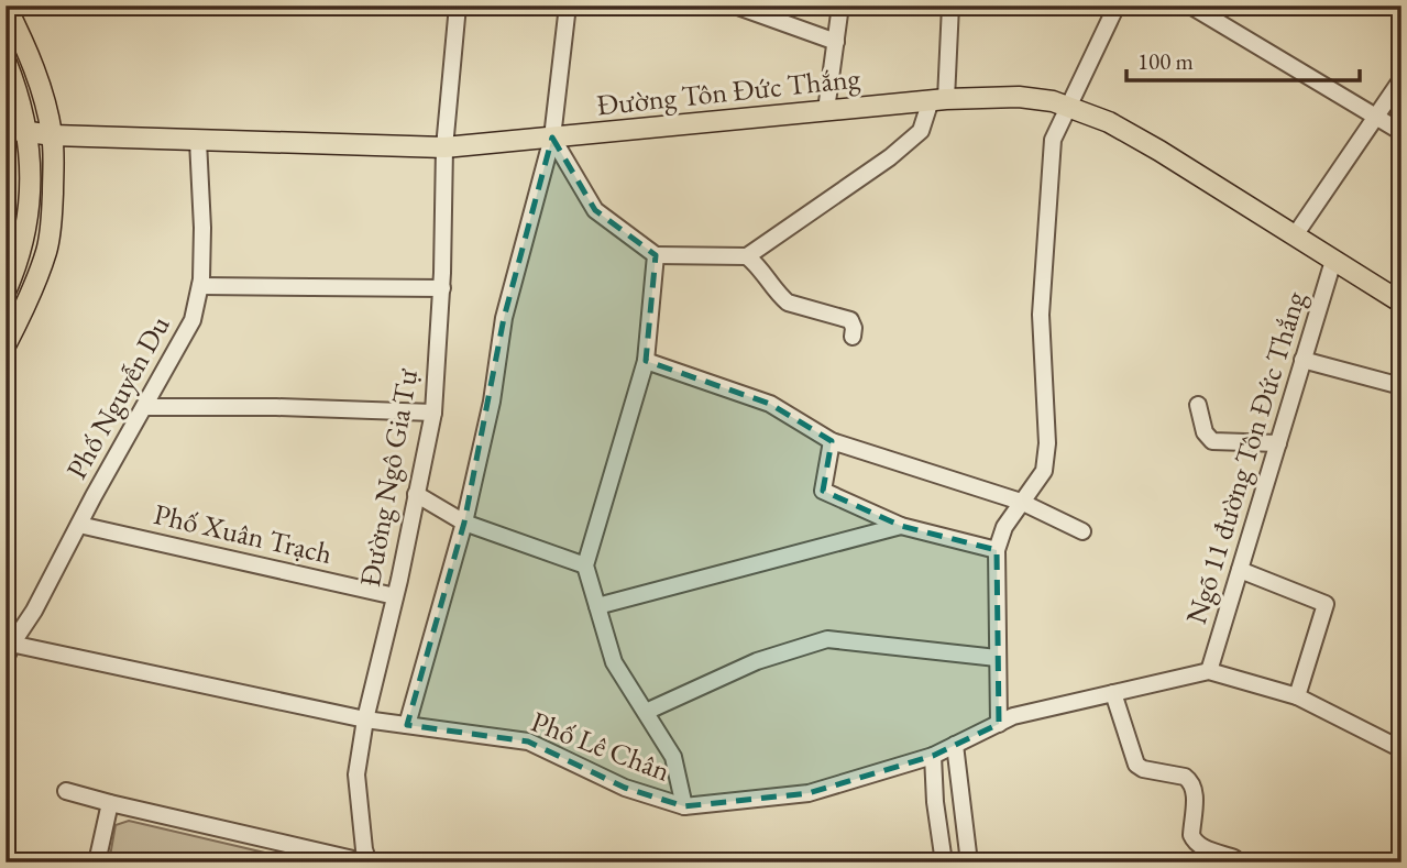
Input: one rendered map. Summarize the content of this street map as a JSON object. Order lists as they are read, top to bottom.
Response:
{
  "streets": {
    "main road": ["Đường Tôn Đức Thắng"],
    "street": [
      "Phố Nguyễn Du",
      "Ngõ 11 đường Tôn Đức Thắng",
      "Đường Ngô Gia Tự",
      "Phố Xuân Trạch",
      "Phố Lê Chân"
    ]
  },
  "crossings": [
    ["Đường Tôn Đức Thắng", "Phố Nguyễn Du"],
    ["Đường Tôn Đức Thắng", "Ngõ 11 đường Tôn Đức Thắng"],
    ["Đường Tôn Đức Thắng", "Đường Ngô Gia Tự"],
    ["Phố Nguyễn Du", "Phố Xuân Trạch"],
    ["Phố Nguyễn Du", "Phố Lê Chân"],
    ["Ngõ 11 đường Tôn Đức Thắng", "Phố Lê Chân"],
    ["Đường Ngô Gia Tự", "Phố Xuân Trạch"],
    ["Đường Ngô Gia Tự", "Phố Lê Chân"]
  ],
  "scale_bar": "100 m"
}
